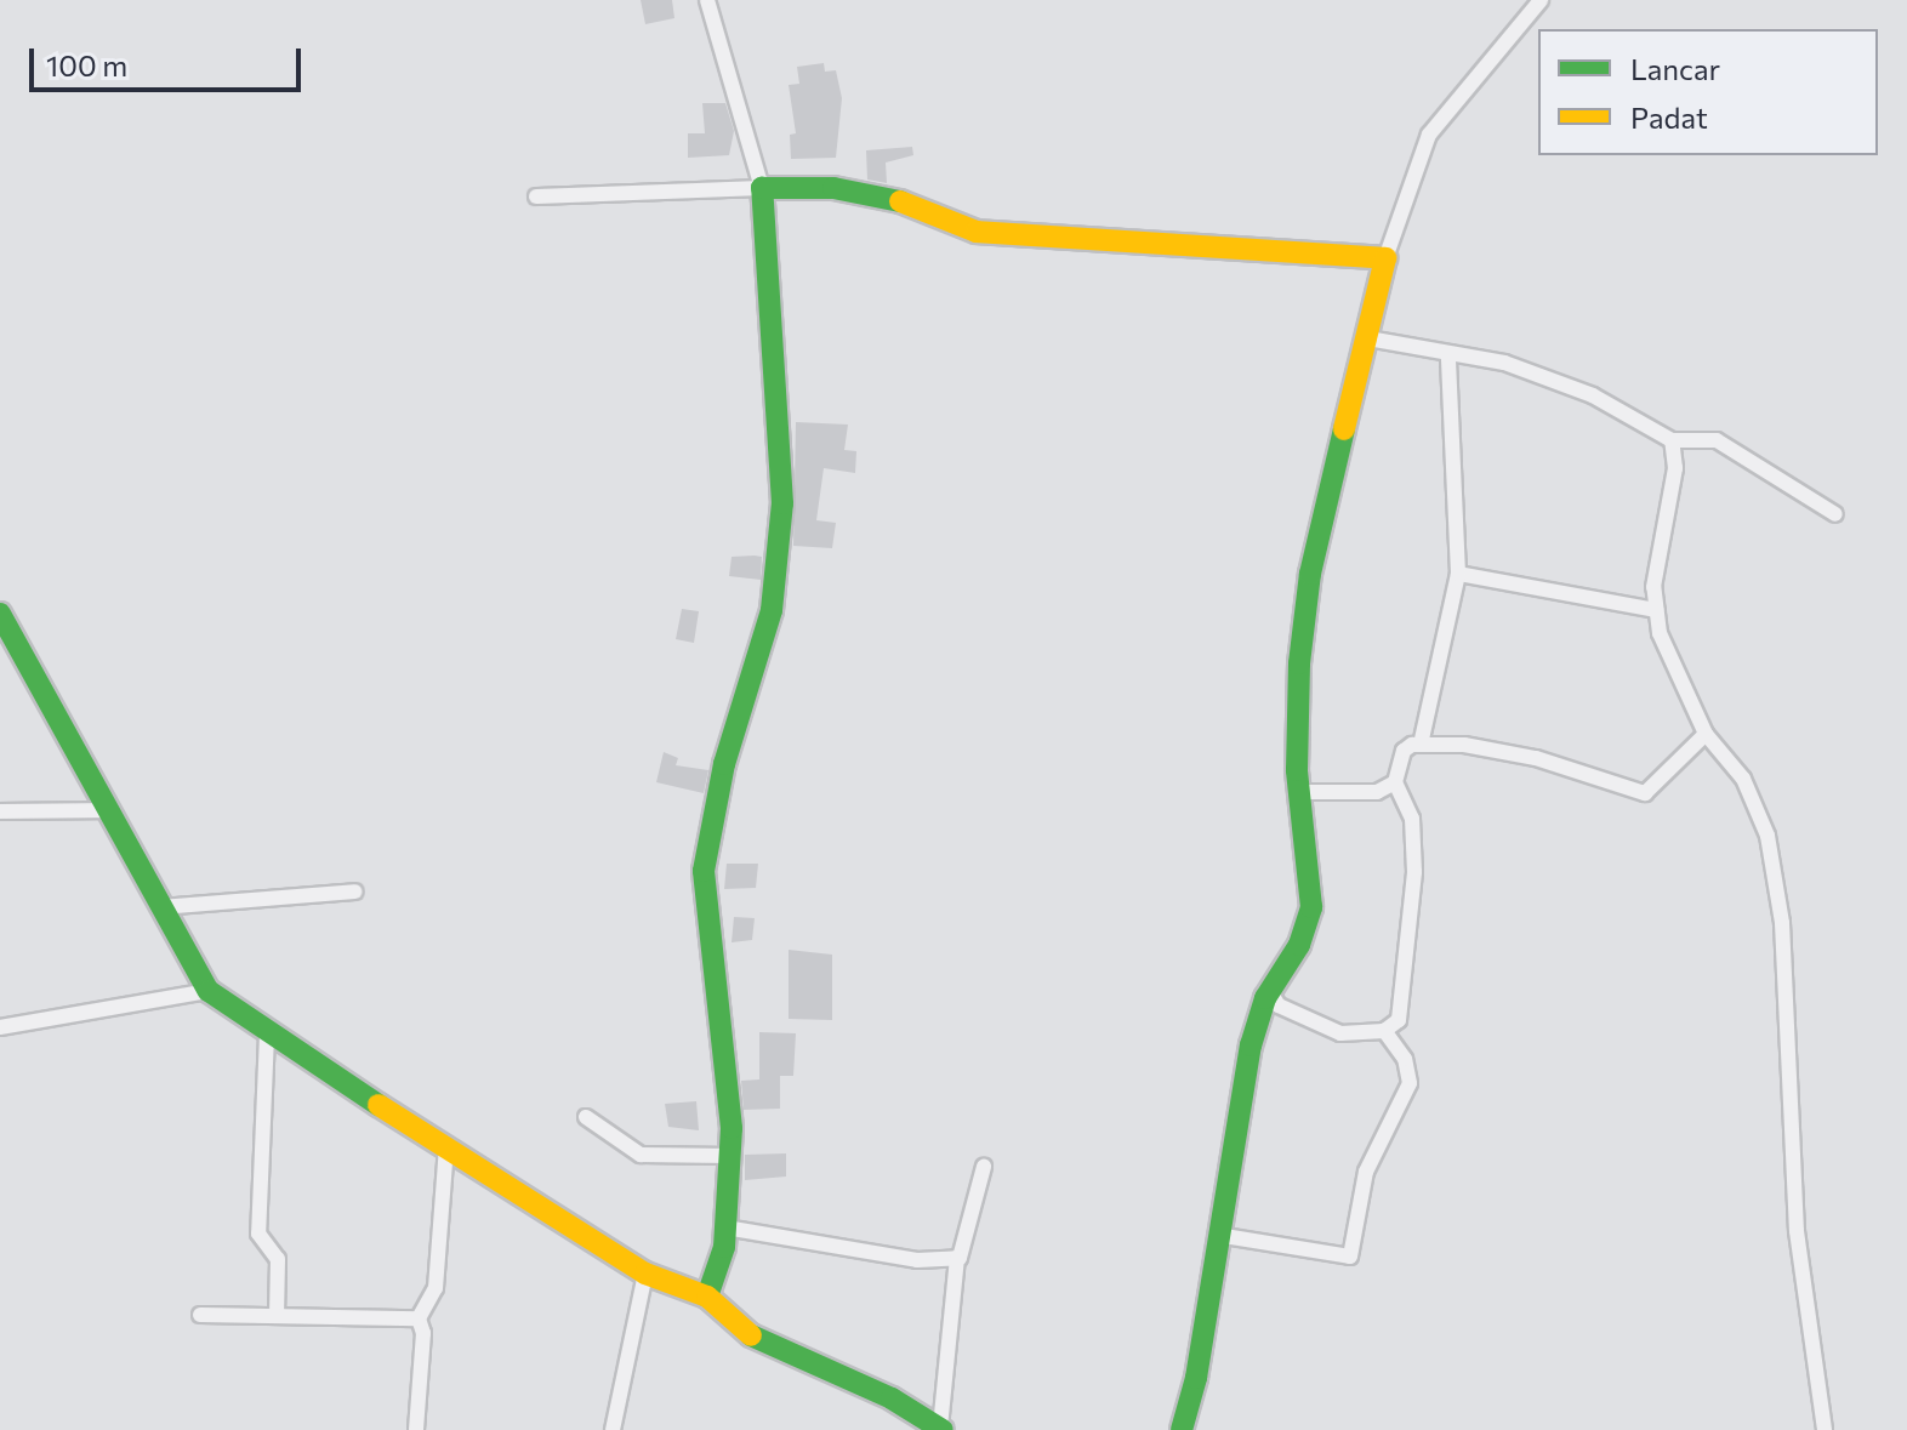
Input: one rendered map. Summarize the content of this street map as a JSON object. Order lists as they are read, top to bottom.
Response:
{
  "legend": ["Lancar", "Padat"],
  "scale_bar": "100 m"
}
